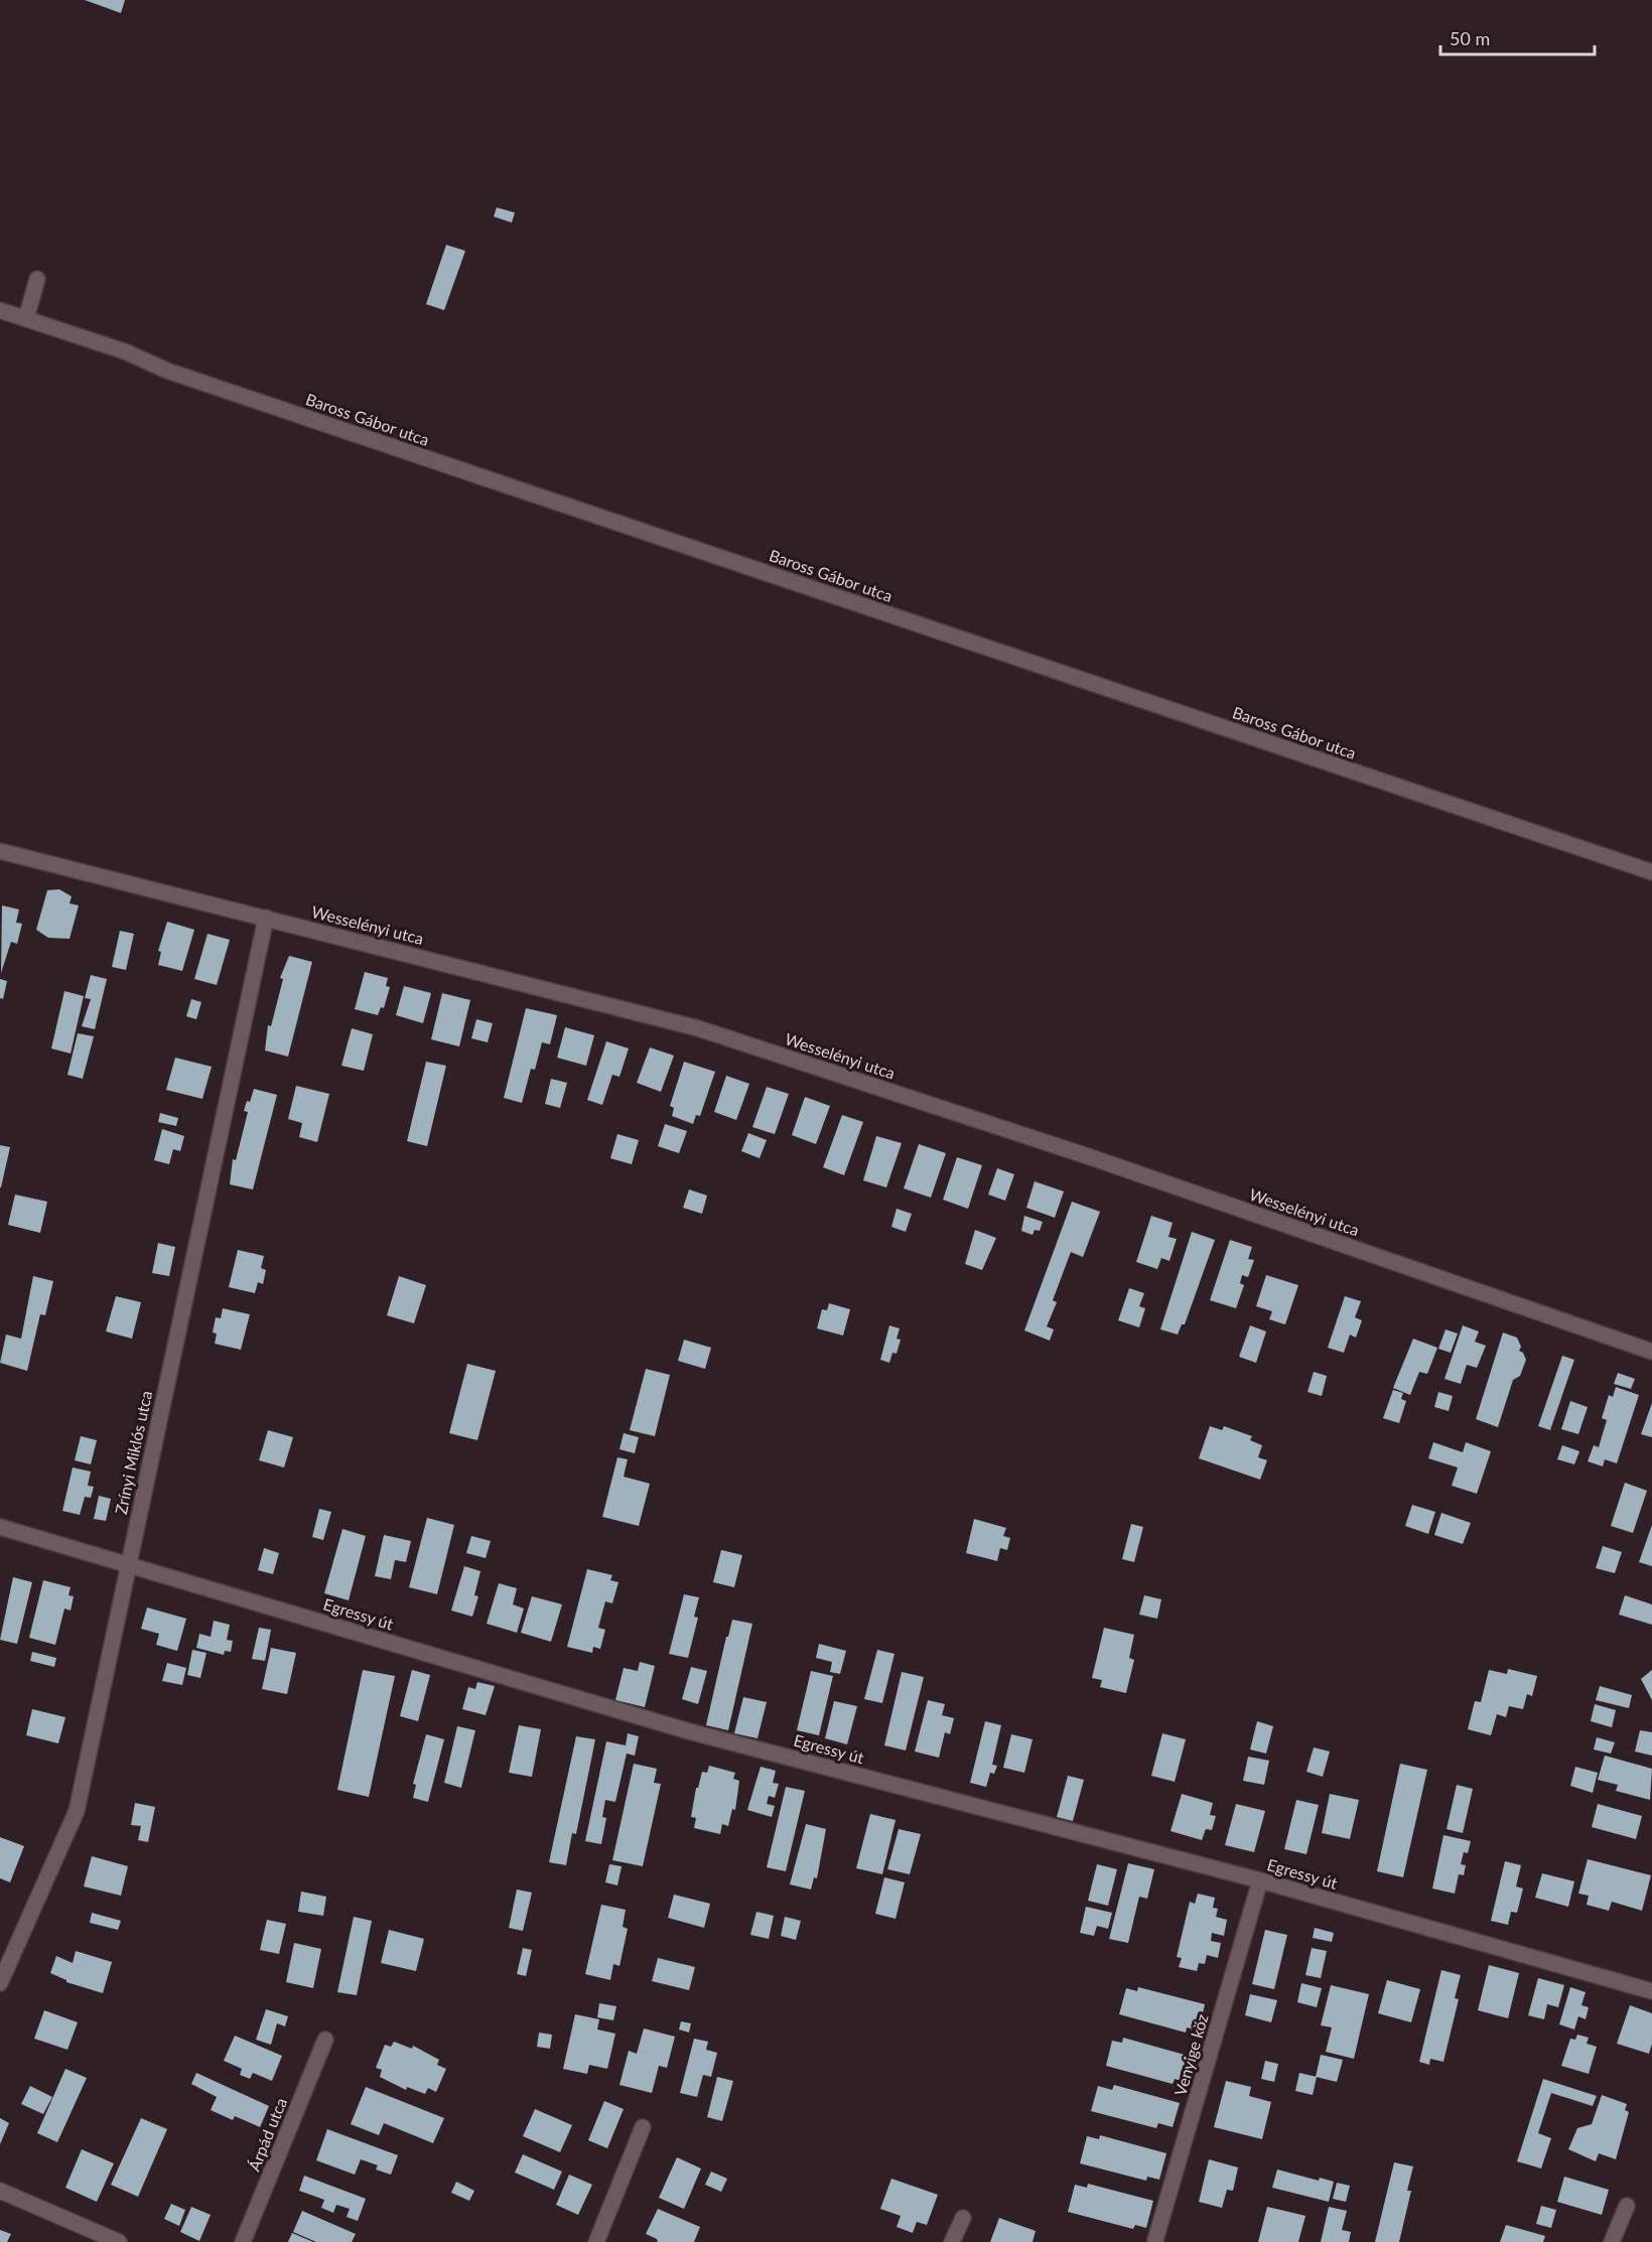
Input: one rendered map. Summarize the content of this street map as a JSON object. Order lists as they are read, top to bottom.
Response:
{
  "streets": {
    "street": [
      "Baross Gábor utca",
      "Wesselényi utca",
      "Zrínyi Miklós utca",
      "Egressy út",
      "Venyige köz",
      "Árpád utca"
    ]
  },
  "crossings": [
    ["Wesselényi utca", "Zrínyi Miklós utca"],
    ["Zrínyi Miklós utca", "Egressy út"],
    ["Egressy út", "Venyige köz"]
  ],
  "scale_bar": "50 m"
}
